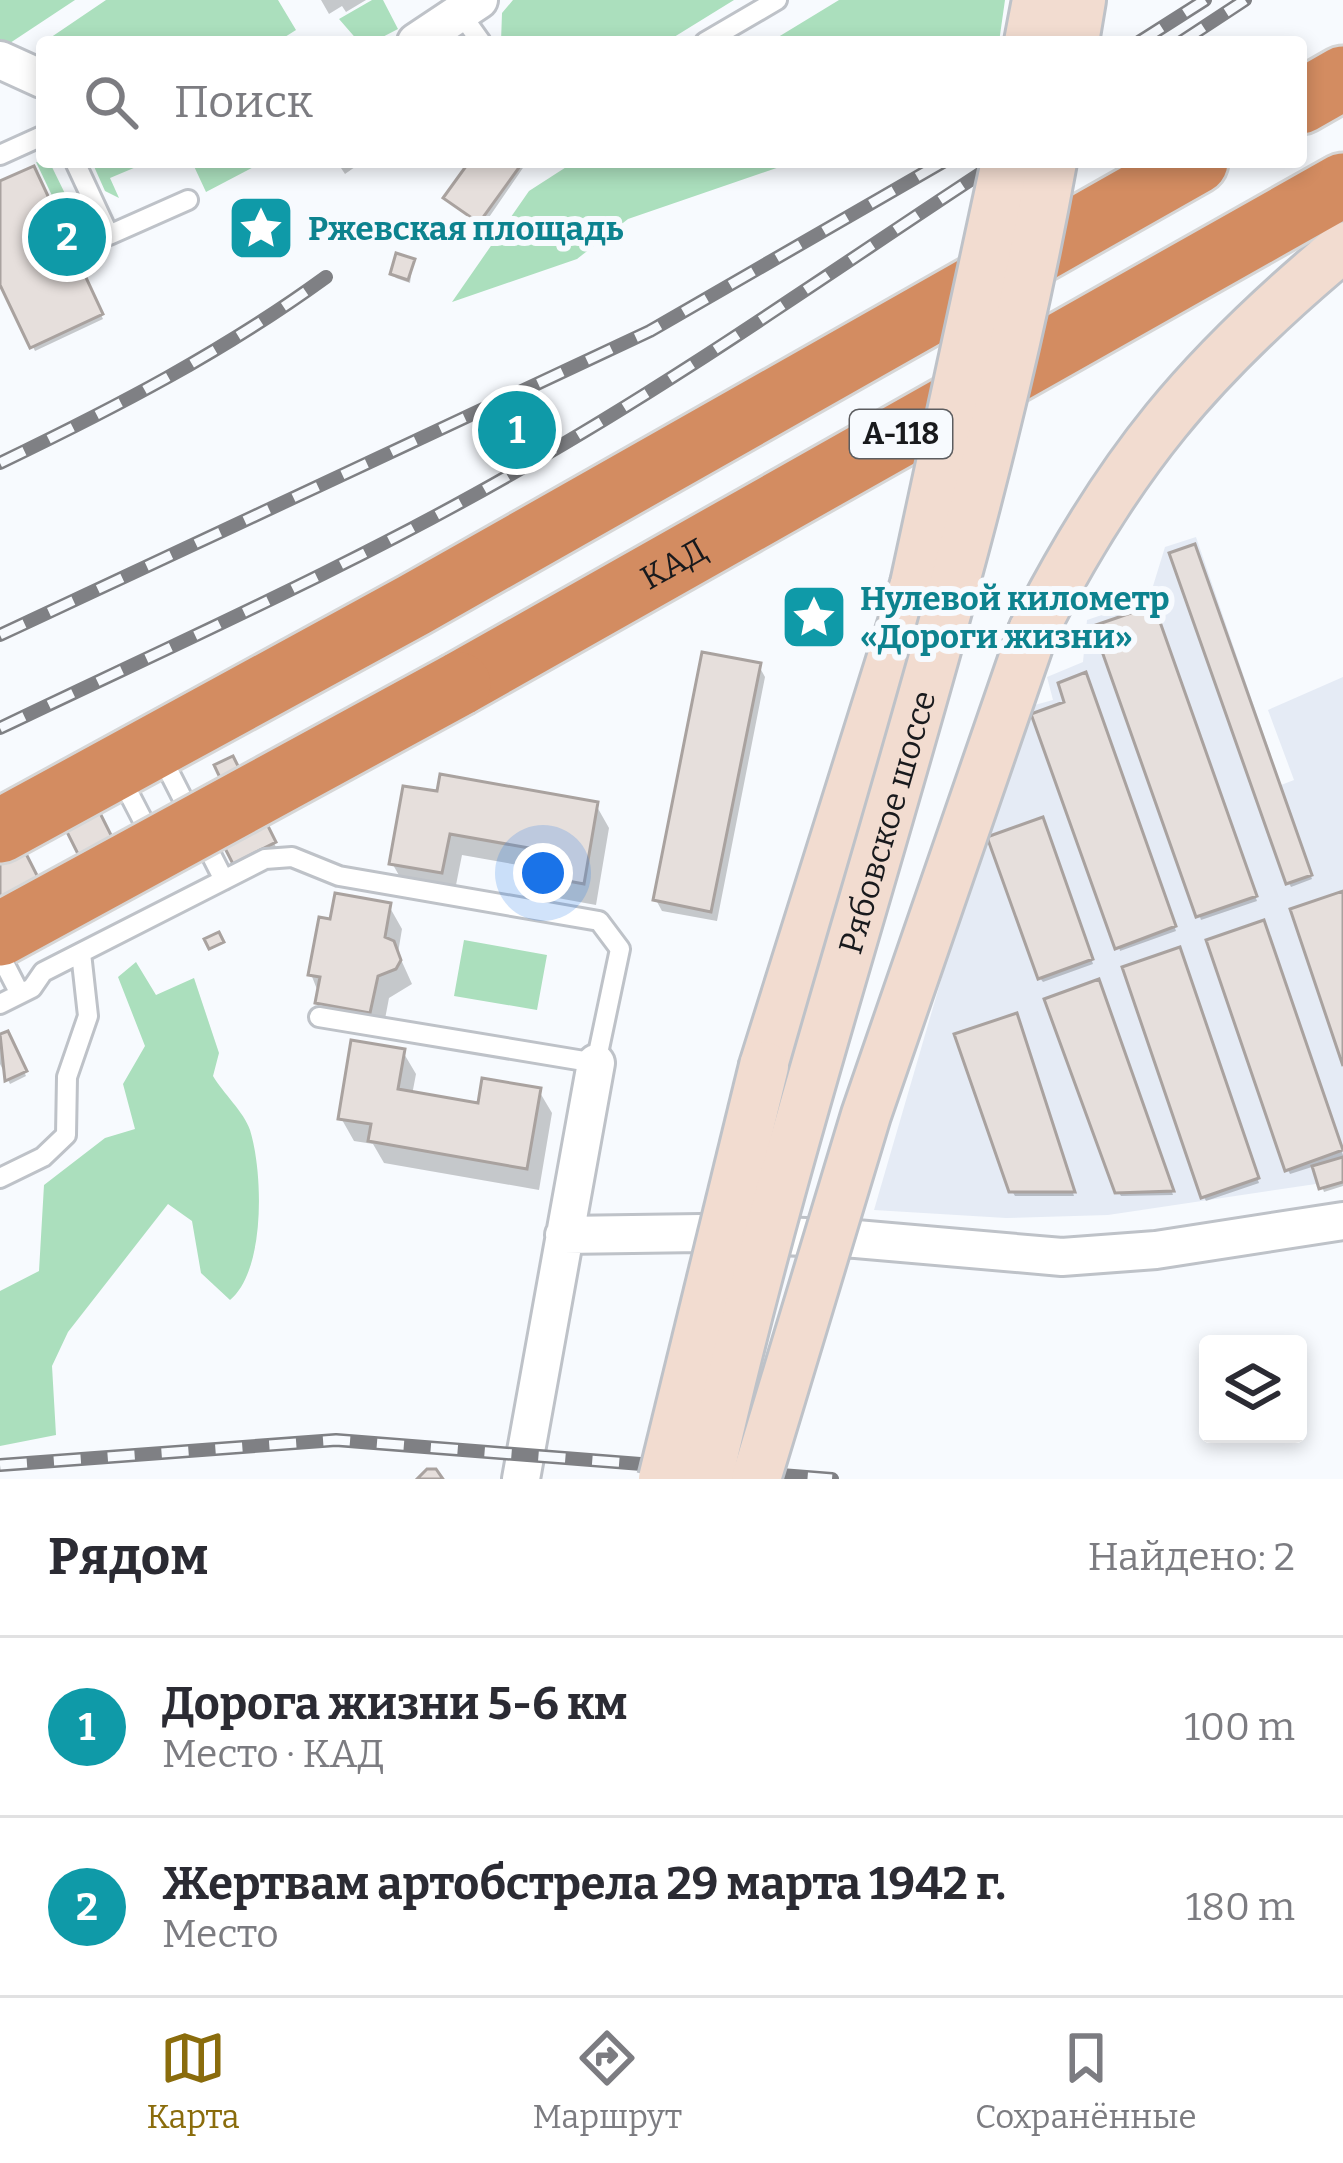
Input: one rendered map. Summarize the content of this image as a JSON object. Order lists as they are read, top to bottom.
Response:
{
  "streets": {
    "highway": ["А-118", "КАД"],
    "main road": ["Рябовское шоссе"]
  },
  "places": {
    "place": ["Ржевская площадь", "Нулевой километр «Дороги жизни»"]
  },
  "page": {
    "search": "Поиск",
    "pins": ["2", "1"],
    "heading": ["Рядом", "Найдено: 2"],
    "list": [
      {
        "mark": "1",
        "name": "Дорога жизни 5-6 км",
        "note": "Место · КАД",
        "value": "100 m"
      },
      {
        "mark": "2",
        "name": "Жертвам артобстрела 29 марта 1942 г.",
        "note": "Место",
        "value": "180 m"
      }
    ],
    "nav": ["Карта", "Маршрут", "Сохранённые"]
  }
}
